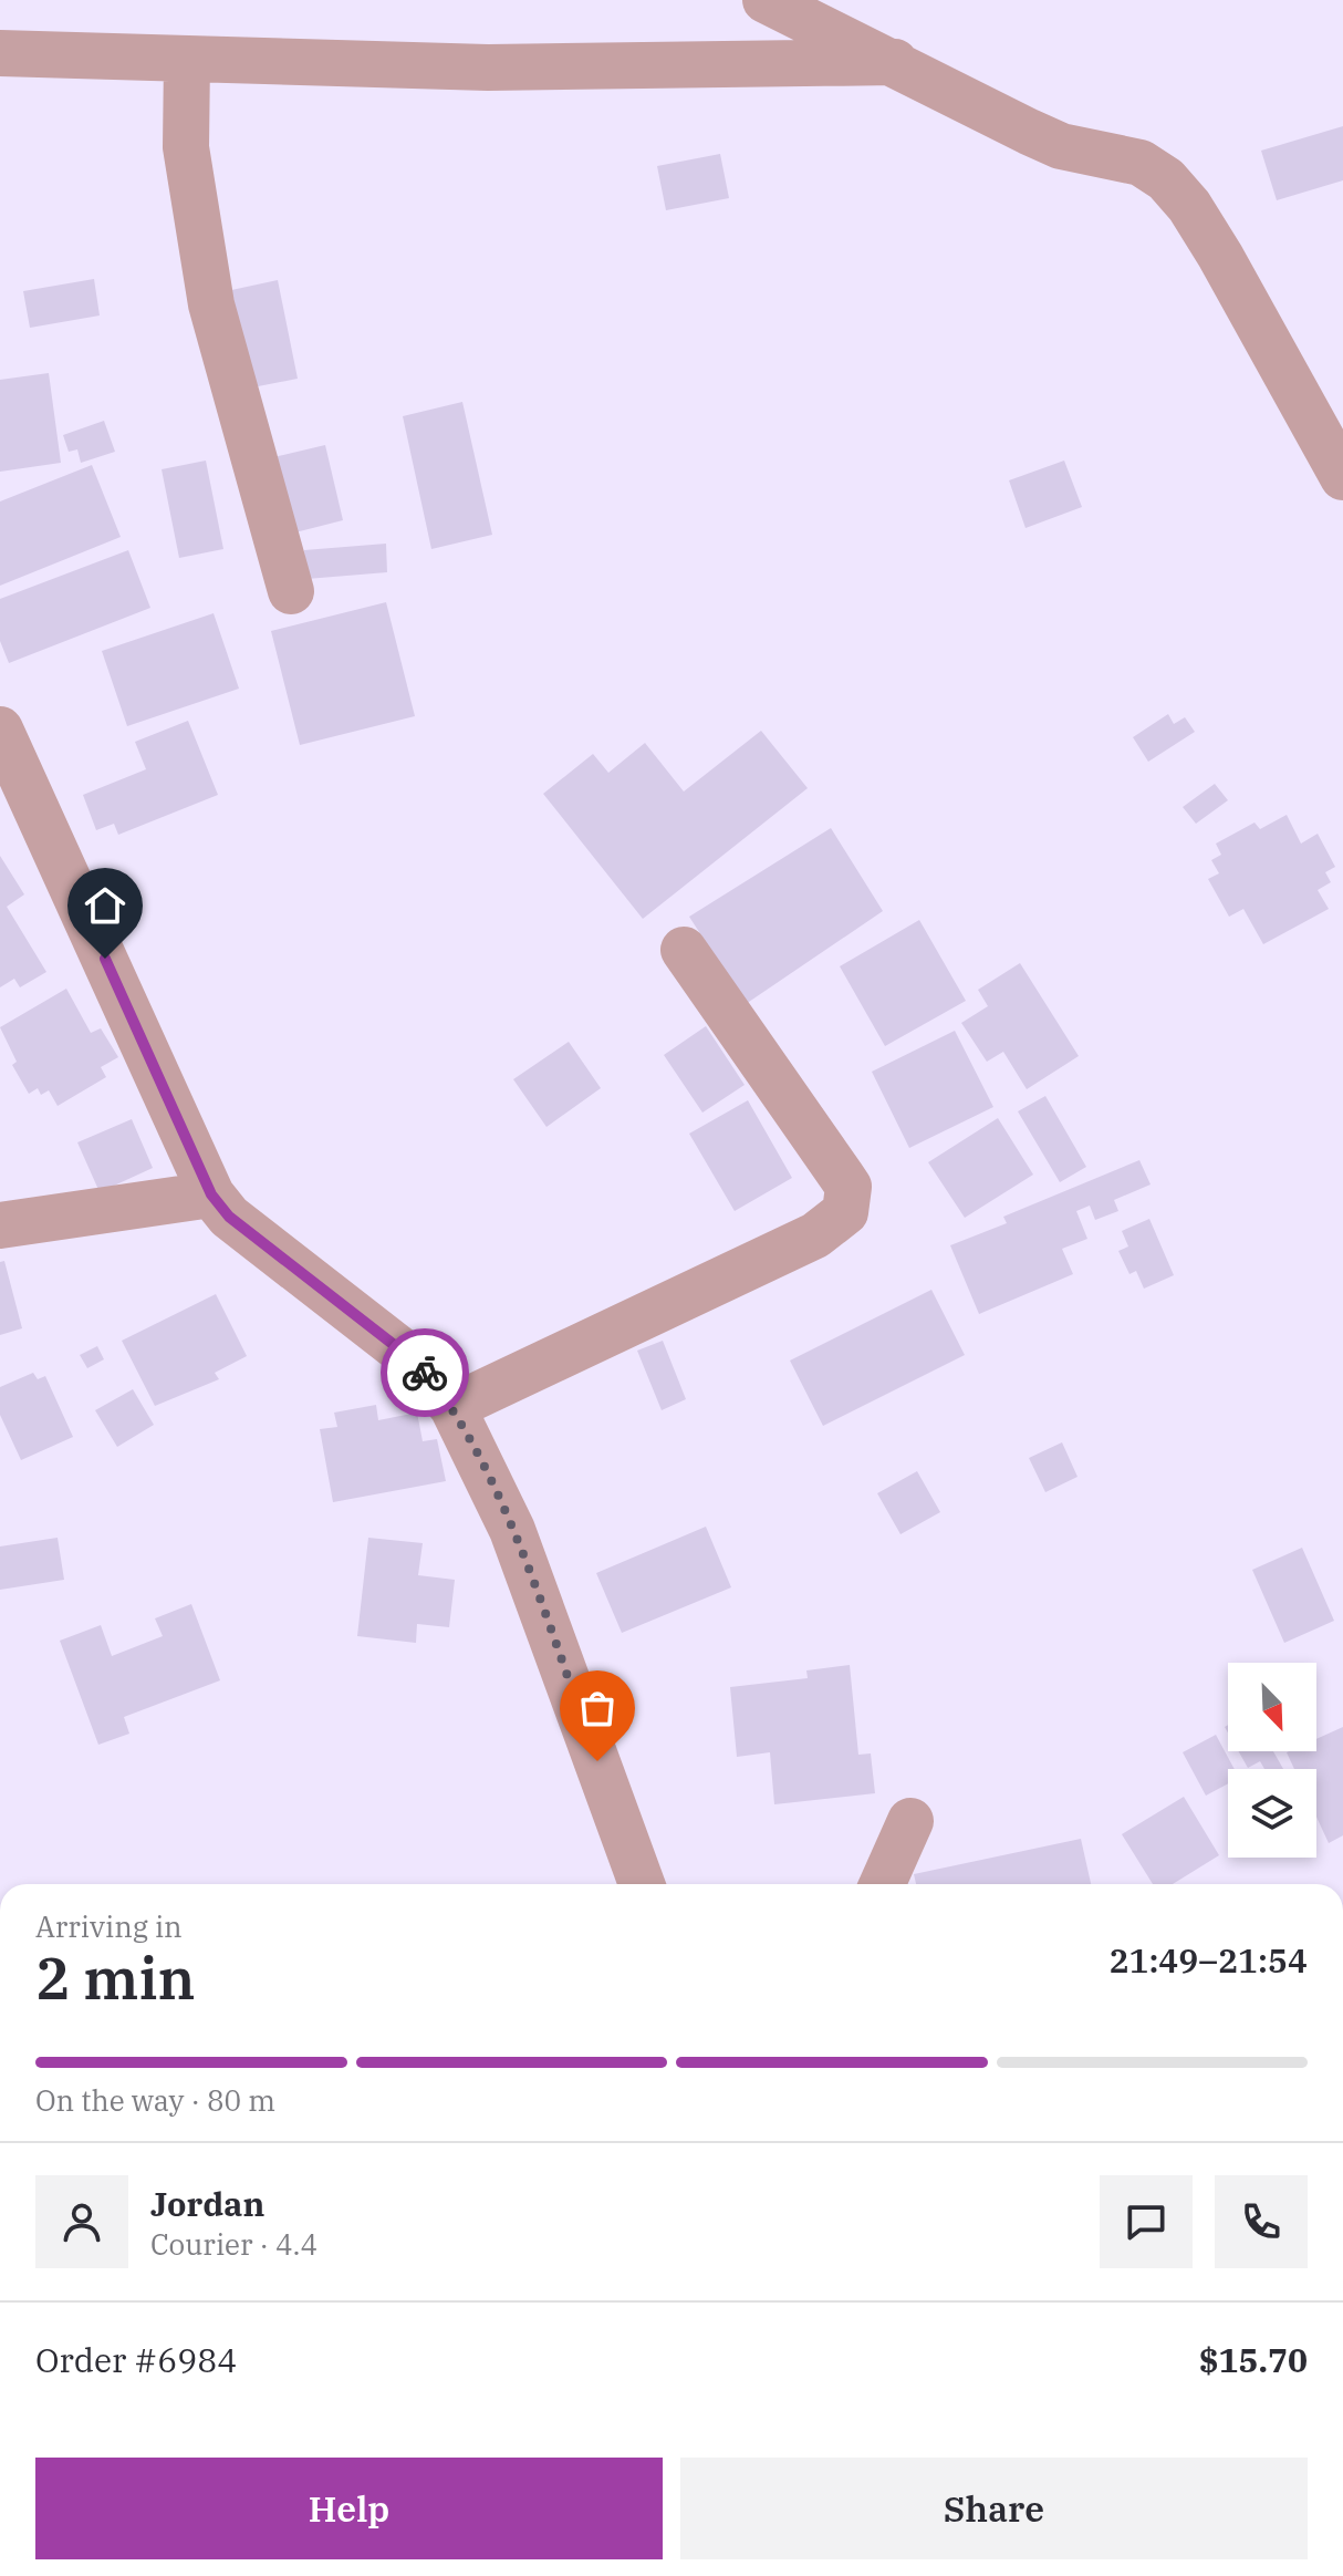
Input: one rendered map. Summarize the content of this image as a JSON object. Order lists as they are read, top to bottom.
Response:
{
  "north": "bottom right",
  "page": {
    "heading": ["2 min", "Arriving in", "21:49–21:54"],
    "panel": [
      "Jordan",
      "Courier · 4.4",
      "Order #6984",
      "$15.70"
    ],
    "bar": "On the way · 80 m",
    "buttons": ["Help", "Share"]
  }
}
